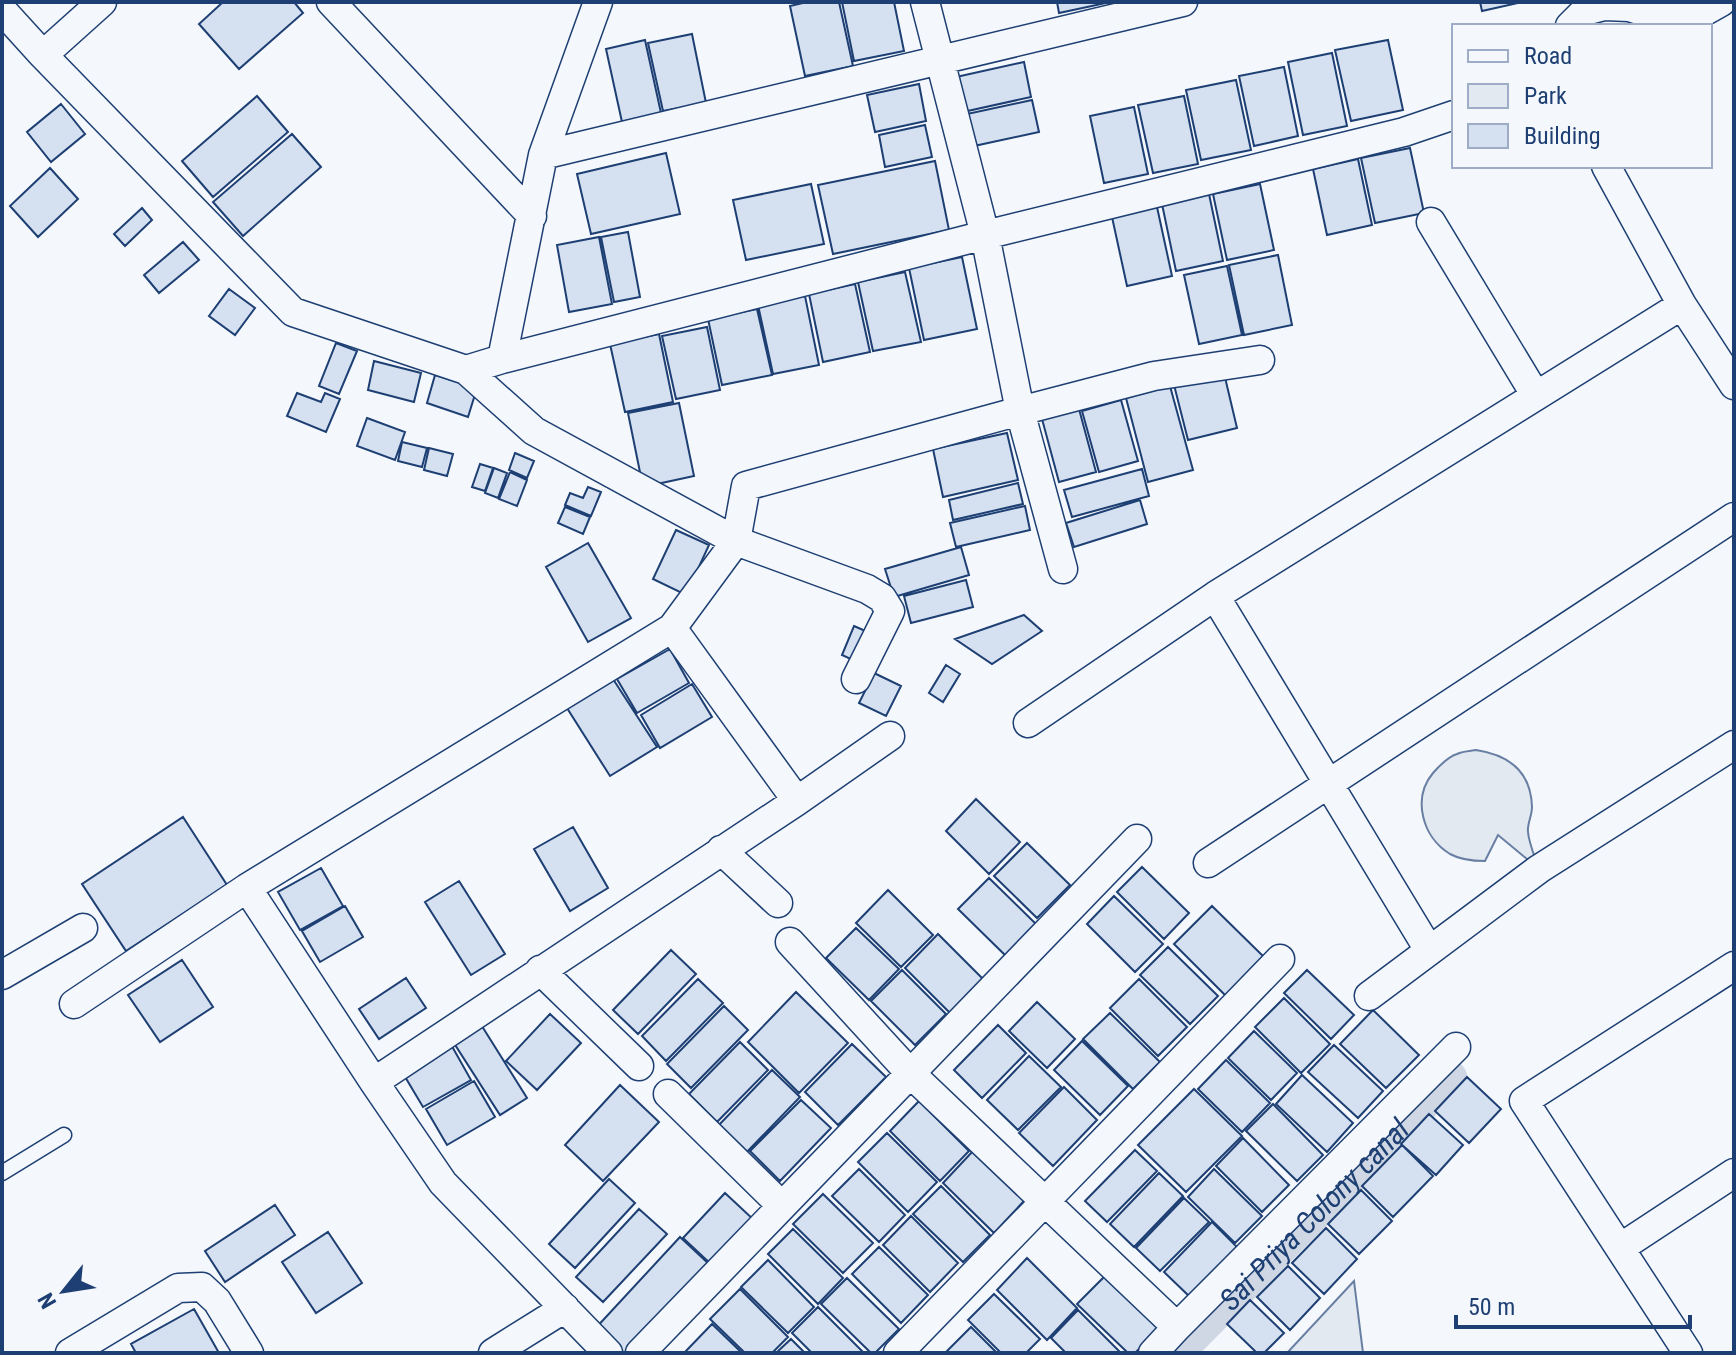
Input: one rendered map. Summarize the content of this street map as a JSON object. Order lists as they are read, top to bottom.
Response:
{
  "water": ["Sai Priya Colony canal"],
  "legend": ["Road", "Park", "Building"],
  "scale_bar": "50 m",
  "north": "bottom left"
}
